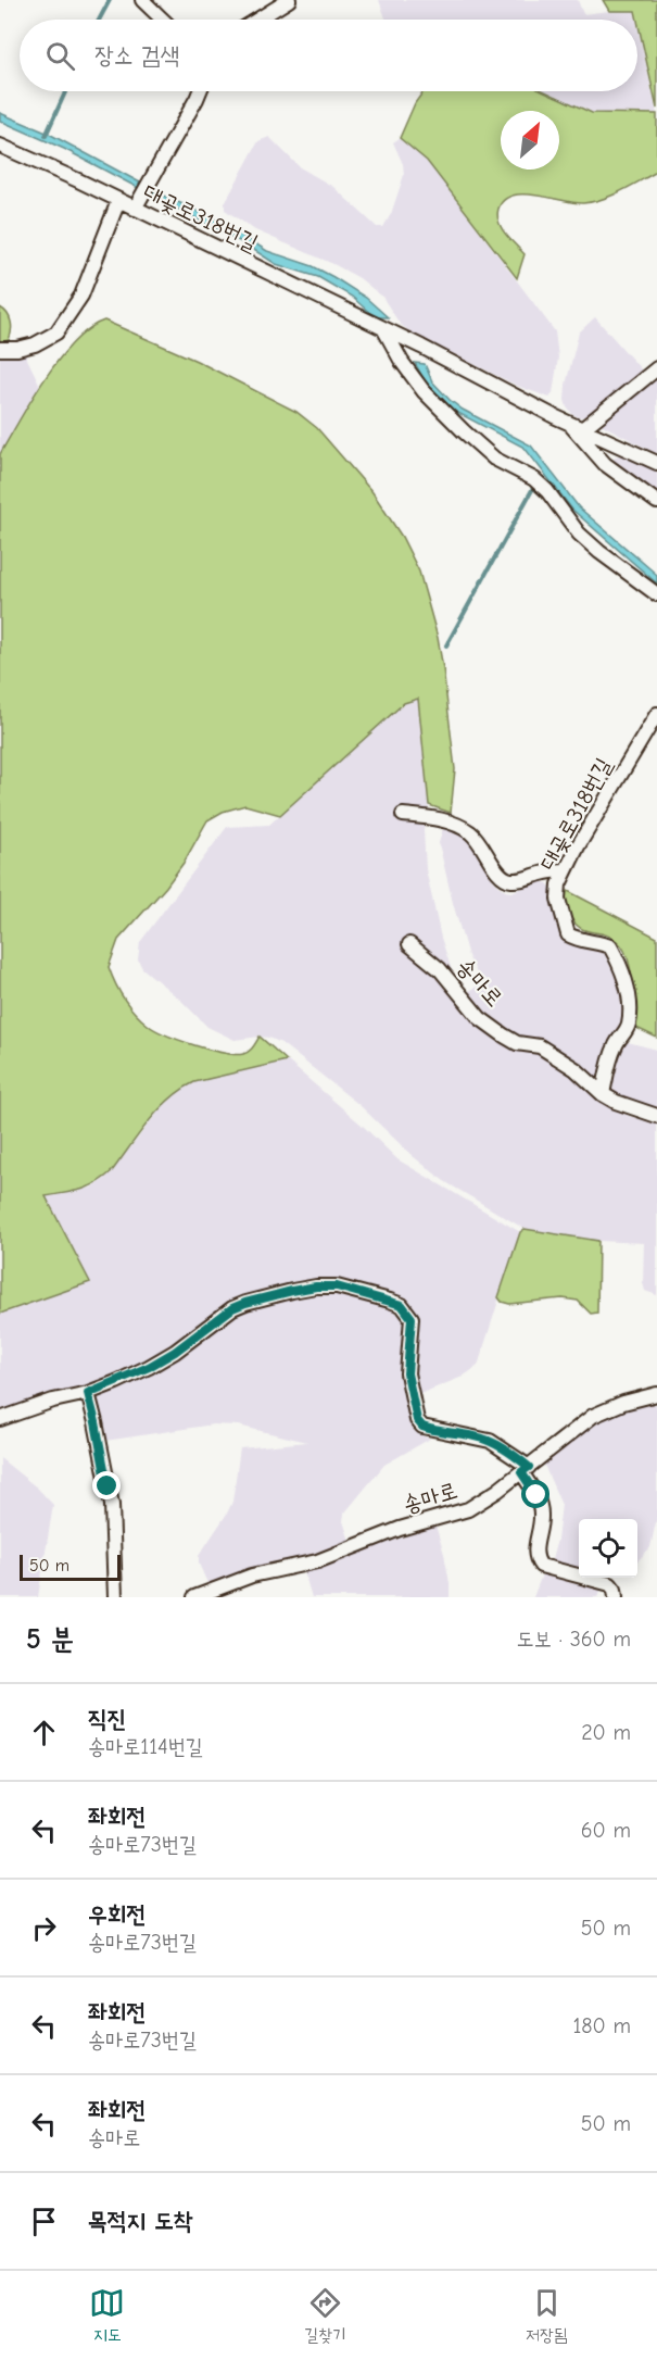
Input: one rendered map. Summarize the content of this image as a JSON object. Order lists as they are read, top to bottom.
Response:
{
  "streets": {
    "street": ["대곶로318번길", "송마로"]
  },
  "crossings": [
    ["대곶로318번길", "송마로"]
  ],
  "scale_bar": "50 m",
  "north": "top right",
  "page": {
    "search": "장소 검색",
    "scale": "50 m",
    "heading": ["5 분", "도보 · 360 m"],
    "list": [
      ["직진", "송마로114번길", "20 m"],
      ["좌회전", "송마로73번길", "60 m"],
      ["우회전", "송마로73번길", "50 m"],
      ["좌회전", "송마로73번길", "180 m"],
      ["좌회전", "송마로", "50 m"],
      "목적지 도착"
    ],
    "nav": ["지도", "길찾기", "저장됨"]
  }
}
